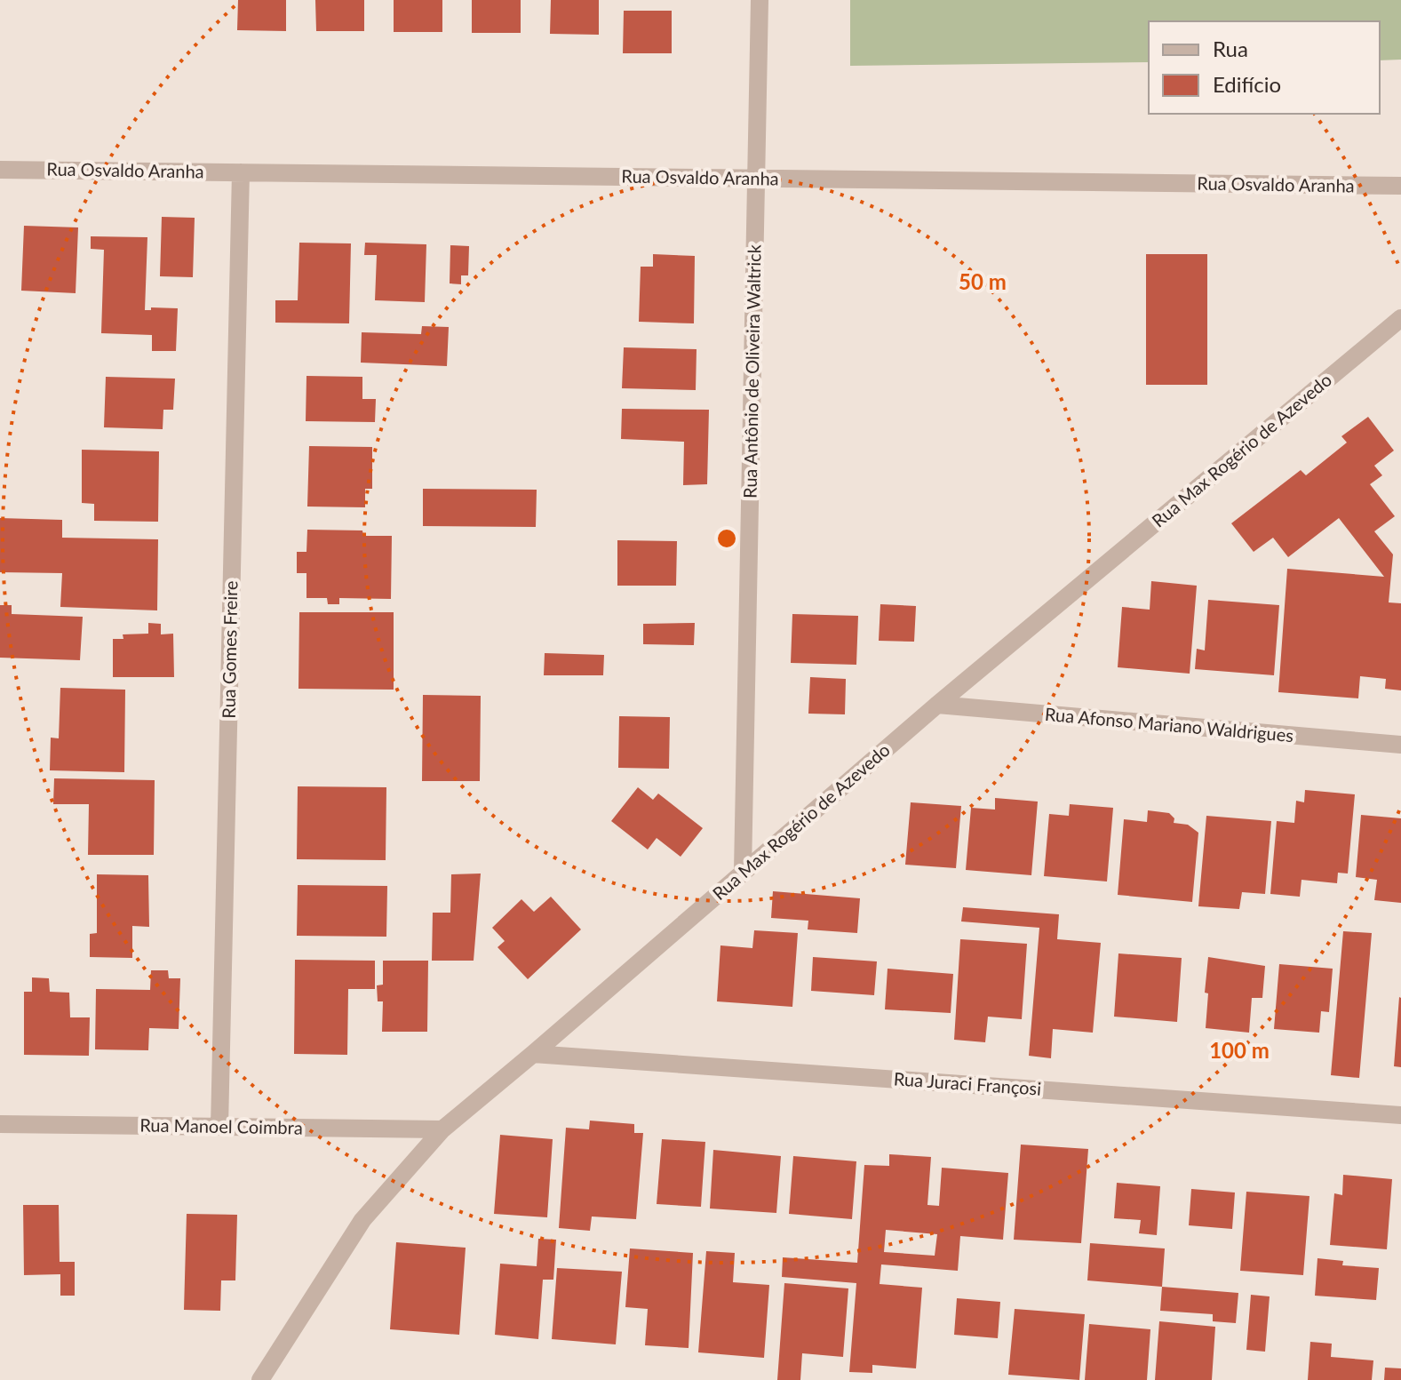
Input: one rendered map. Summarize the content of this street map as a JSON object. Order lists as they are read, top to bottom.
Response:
{
  "streets": {
    "street": [
      "Rua Osvaldo Aranha",
      "Rua Antônio de Oliveira Waltrick",
      "Rua Max Rogério de Azevedo",
      "Rua Gomes Freire",
      "Rua Afonso Mariano Waldrigues",
      "Rua Juraci Françosi",
      "Rua Manoel Coimbra"
    ]
  },
  "crossings": [
    ["Rua Osvaldo Aranha", "Rua Antônio de Oliveira Waltrick"],
    ["Rua Osvaldo Aranha", "Rua Gomes Freire"],
    ["Rua Antônio de Oliveira Waltrick", "Rua Max Rogério de Azevedo"],
    ["Rua Max Rogério de Azevedo", "Rua Afonso Mariano Waldrigues"],
    ["Rua Max Rogério de Azevedo", "Rua Juraci Françosi"],
    ["Rua Max Rogério de Azevedo", "Rua Manoel Coimbra"],
    ["Rua Gomes Freire", "Rua Manoel Coimbra"]
  ],
  "legend": ["Rua", "Edifício"],
  "rings": ["50 m", "100 m"]
}
